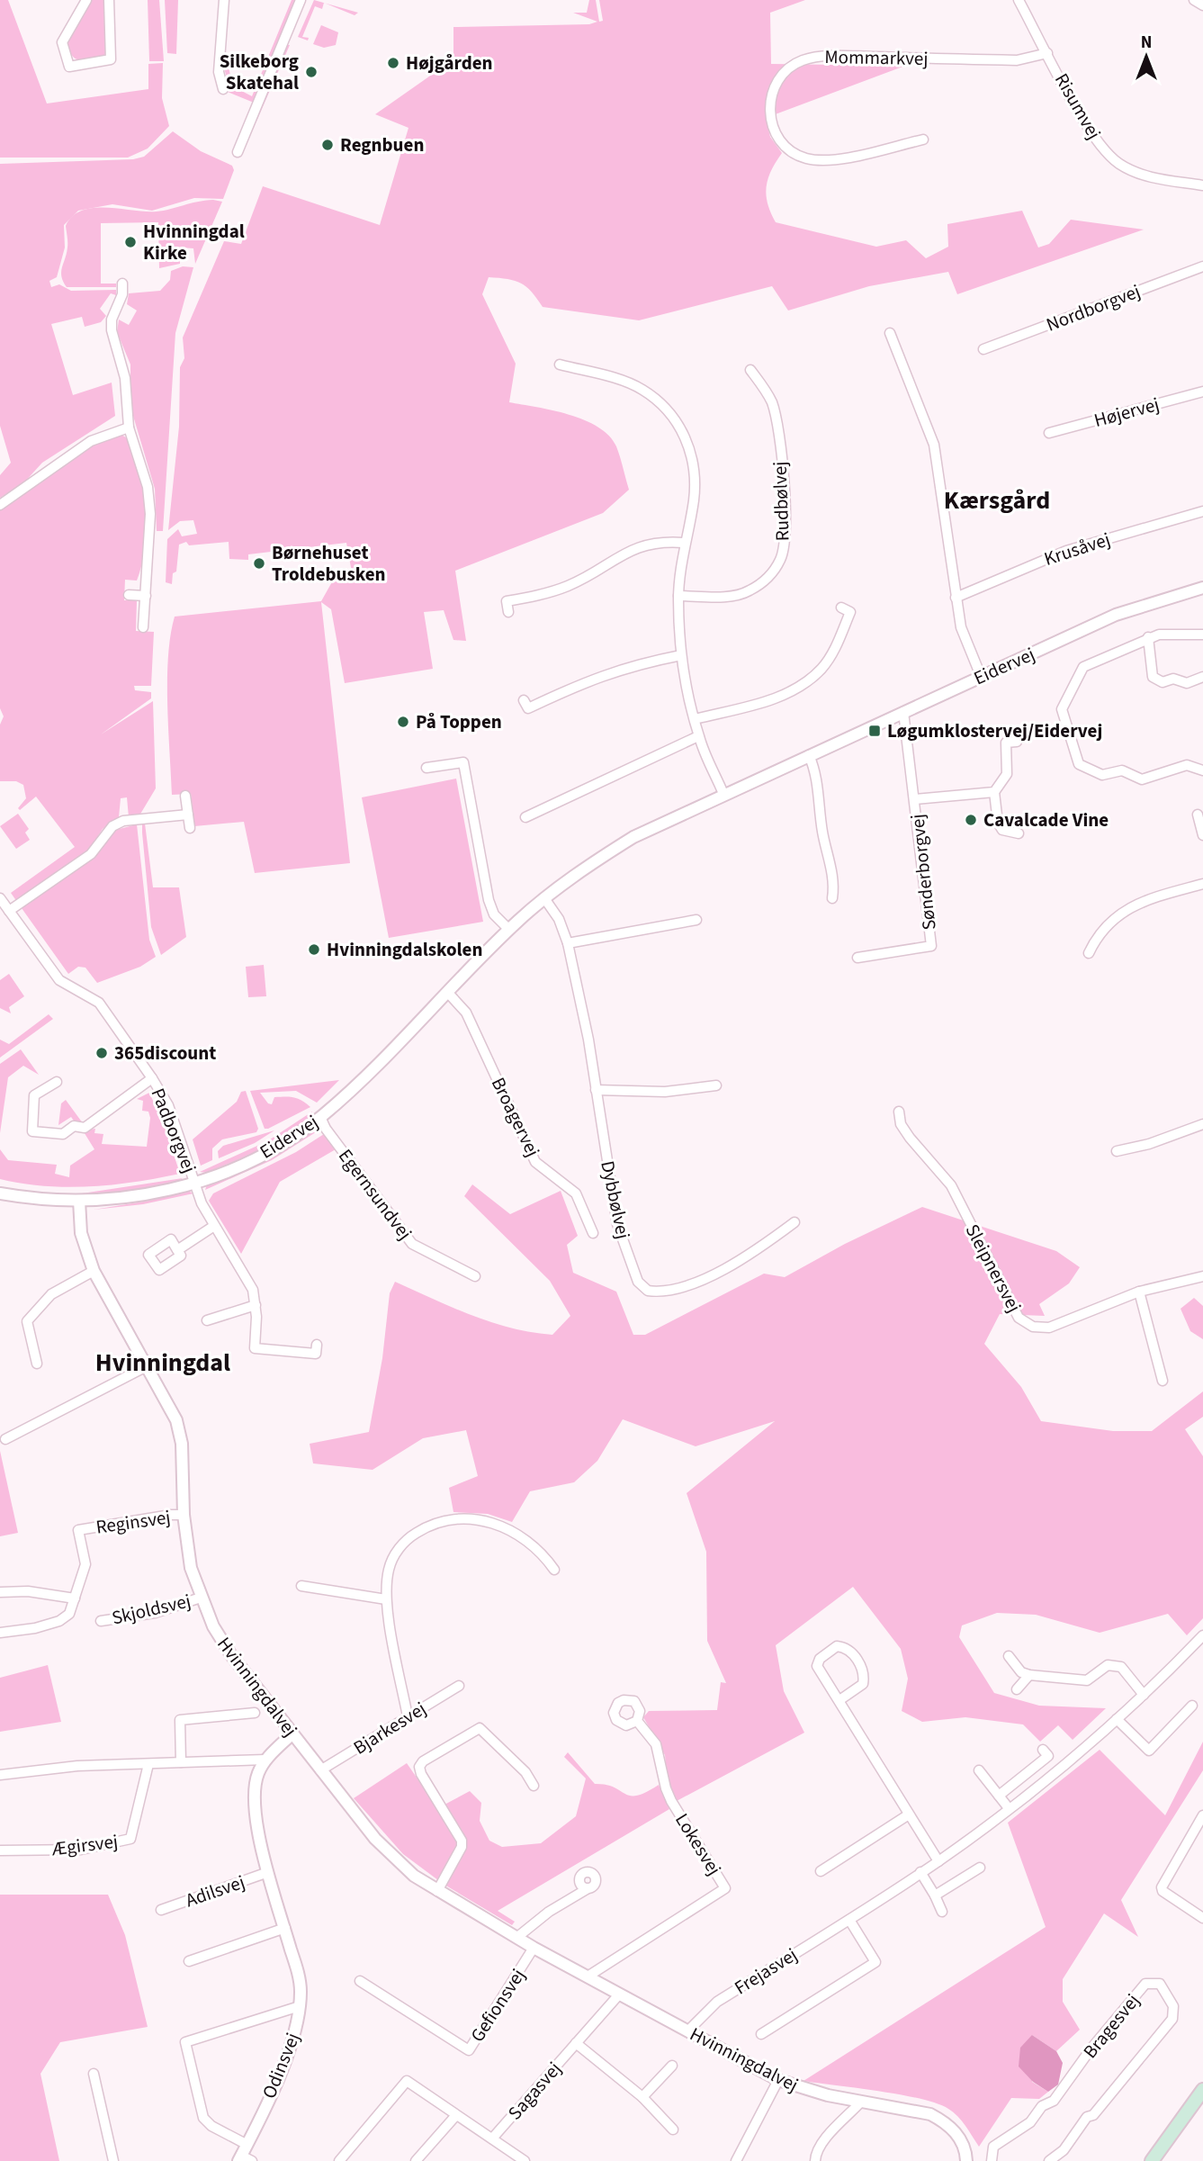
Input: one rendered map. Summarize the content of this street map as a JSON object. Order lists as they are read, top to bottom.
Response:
{
  "streets": {
    "street": [
      "Mommarkvej",
      "Risumvej",
      "Nordborgvej",
      "Højervej",
      "Rudbølvej",
      "Krusåvej",
      "Eidervej",
      "Sønderborgvej",
      "Broagervej",
      "Padborgvej",
      "Egernsundvej",
      "Dybbølvej",
      "Sleipnersvej",
      "Reginsvej",
      "Skjoldsvej",
      "Hvinningdalvej",
      "Bjarkesvej",
      "Lokesvej",
      "Ægirsvej",
      "Adilsvej",
      "Frejasvej",
      "Gefionsvej",
      "Bragesvej",
      "Odinsvej",
      "Sagasvej"
    ]
  },
  "crossings": [
    ["Mommarkvej", "Risumvej"],
    ["Eidervej", "Sønderborgvej"],
    ["Eidervej", "Broagervej"],
    ["Eidervej", "Padborgvej"],
    ["Eidervej", "Egernsundvej"],
    ["Eidervej", "Dybbølvej"],
    ["Eidervej", "Hvinningdalvej"],
    ["Reginsvej", "Hvinningdalvej"],
    ["Skjoldsvej", "Hvinningdalvej"],
    ["Hvinningdalvej", "Bjarkesvej"],
    ["Hvinningdalvej", "Lokesvej"],
    ["Hvinningdalvej", "Frejasvej"],
    ["Hvinningdalvej", "Gefionsvej"],
    ["Hvinningdalvej", "Odinsvej"],
    ["Hvinningdalvej", "Sagasvej"],
    ["Adilsvej", "Odinsvej"]
  ],
  "districts": ["Kærsgård", "Hvinningdal"],
  "places": {
    "other": [
      "Højgården",
      "Silkeborg Skatehal",
      "Regnbuen",
      "Hvinningdal Kirke",
      "Børnehuset Troldebusken",
      "På Toppen",
      "Cavalcade Vine",
      "Hvinningdalskolen",
      "365discount"
    ],
    "transit": ["Løgumklostervej/Eidervej"]
  },
  "north": "top"
}
